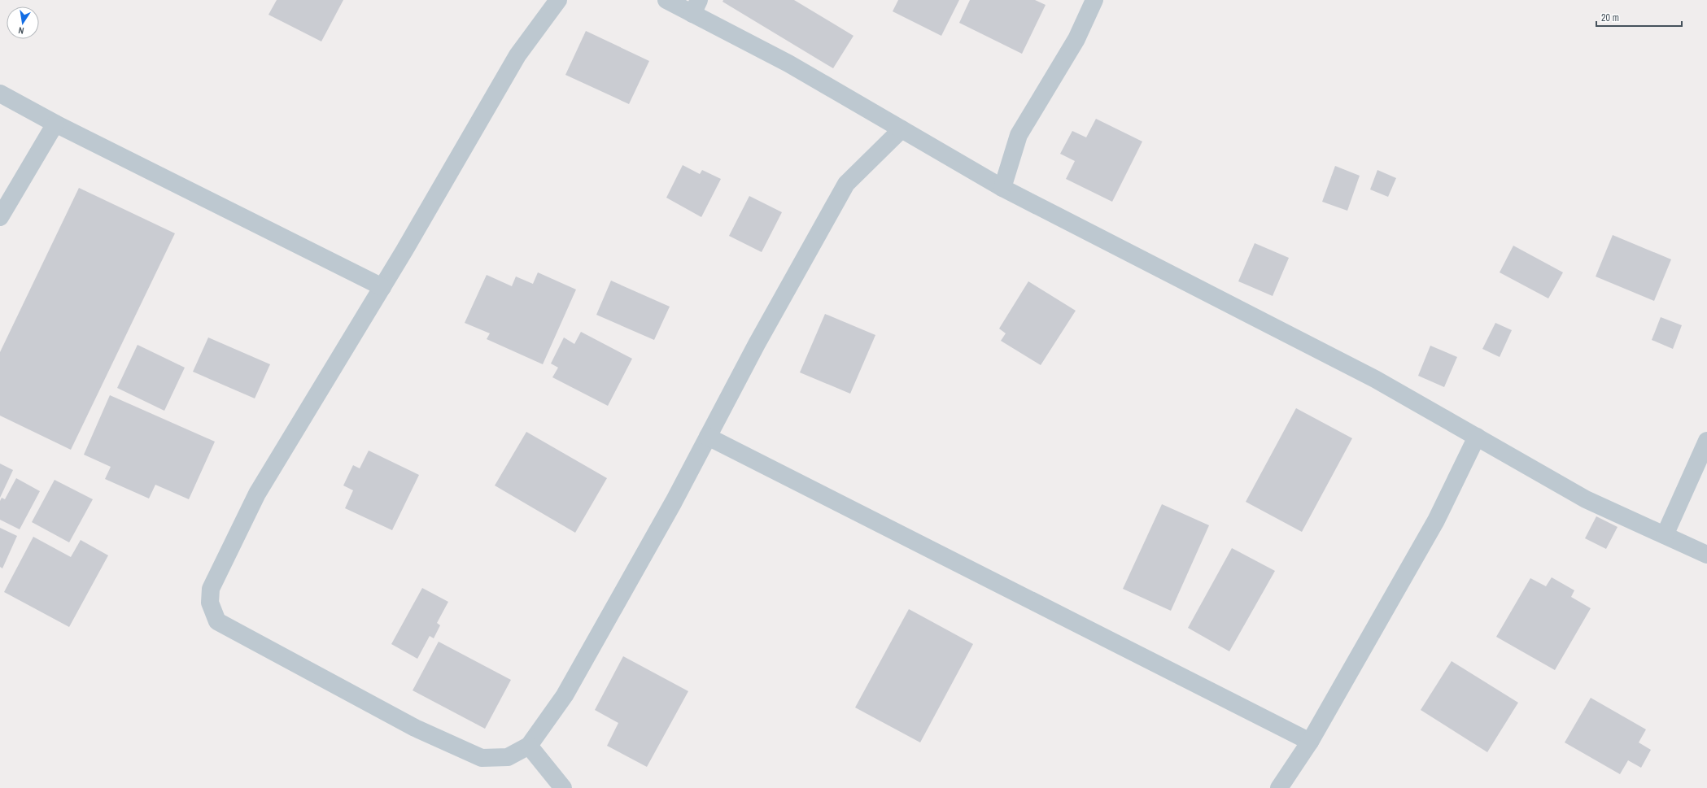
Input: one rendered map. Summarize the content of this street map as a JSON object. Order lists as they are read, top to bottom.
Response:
{
  "scale_bar": "20 m",
  "north": "bottom"
}
